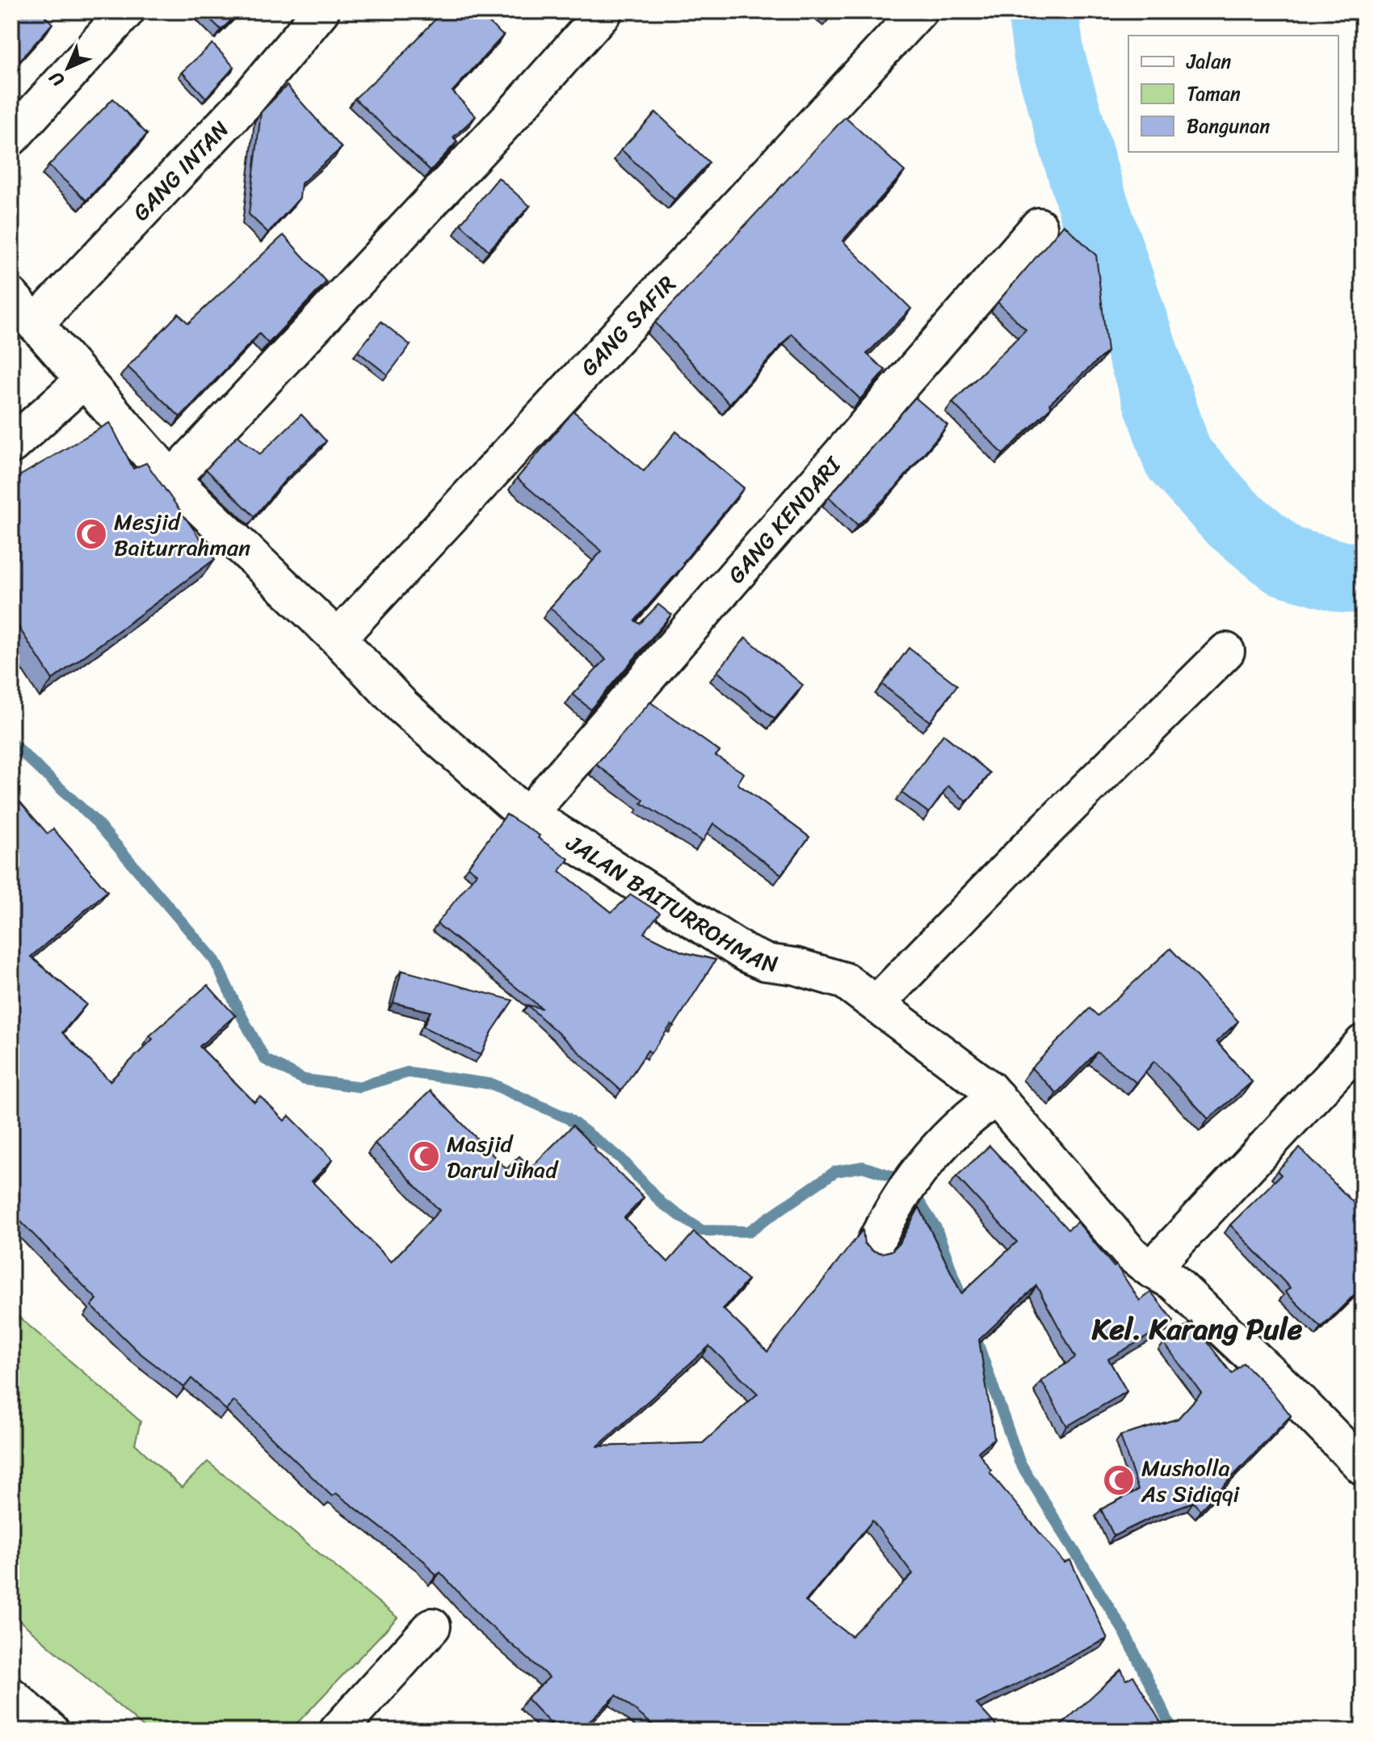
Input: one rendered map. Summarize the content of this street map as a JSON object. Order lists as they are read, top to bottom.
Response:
{
  "streets": {
    "street": [
      "GANG INTAN",
      "GANG SAFIR",
      "GANG KENDARI",
      "JALAN BAITURROHMAN"
    ]
  },
  "crossings": [
    ["GANG INTAN", "JALAN BAITURROHMAN"],
    ["GANG SAFIR", "JALAN BAITURROHMAN"],
    ["GANG KENDARI", "JALAN BAITURROHMAN"]
  ],
  "districts": ["Kel. Karang Pule"],
  "places": {
    "mosque": ["Mesjid Baiturrahman", "Masjid Darul Jihad", "Musholla As Sidiqqi"]
  },
  "legend": ["Jalan", "Taman", "Bangunan"],
  "north": "bottom left"
}
